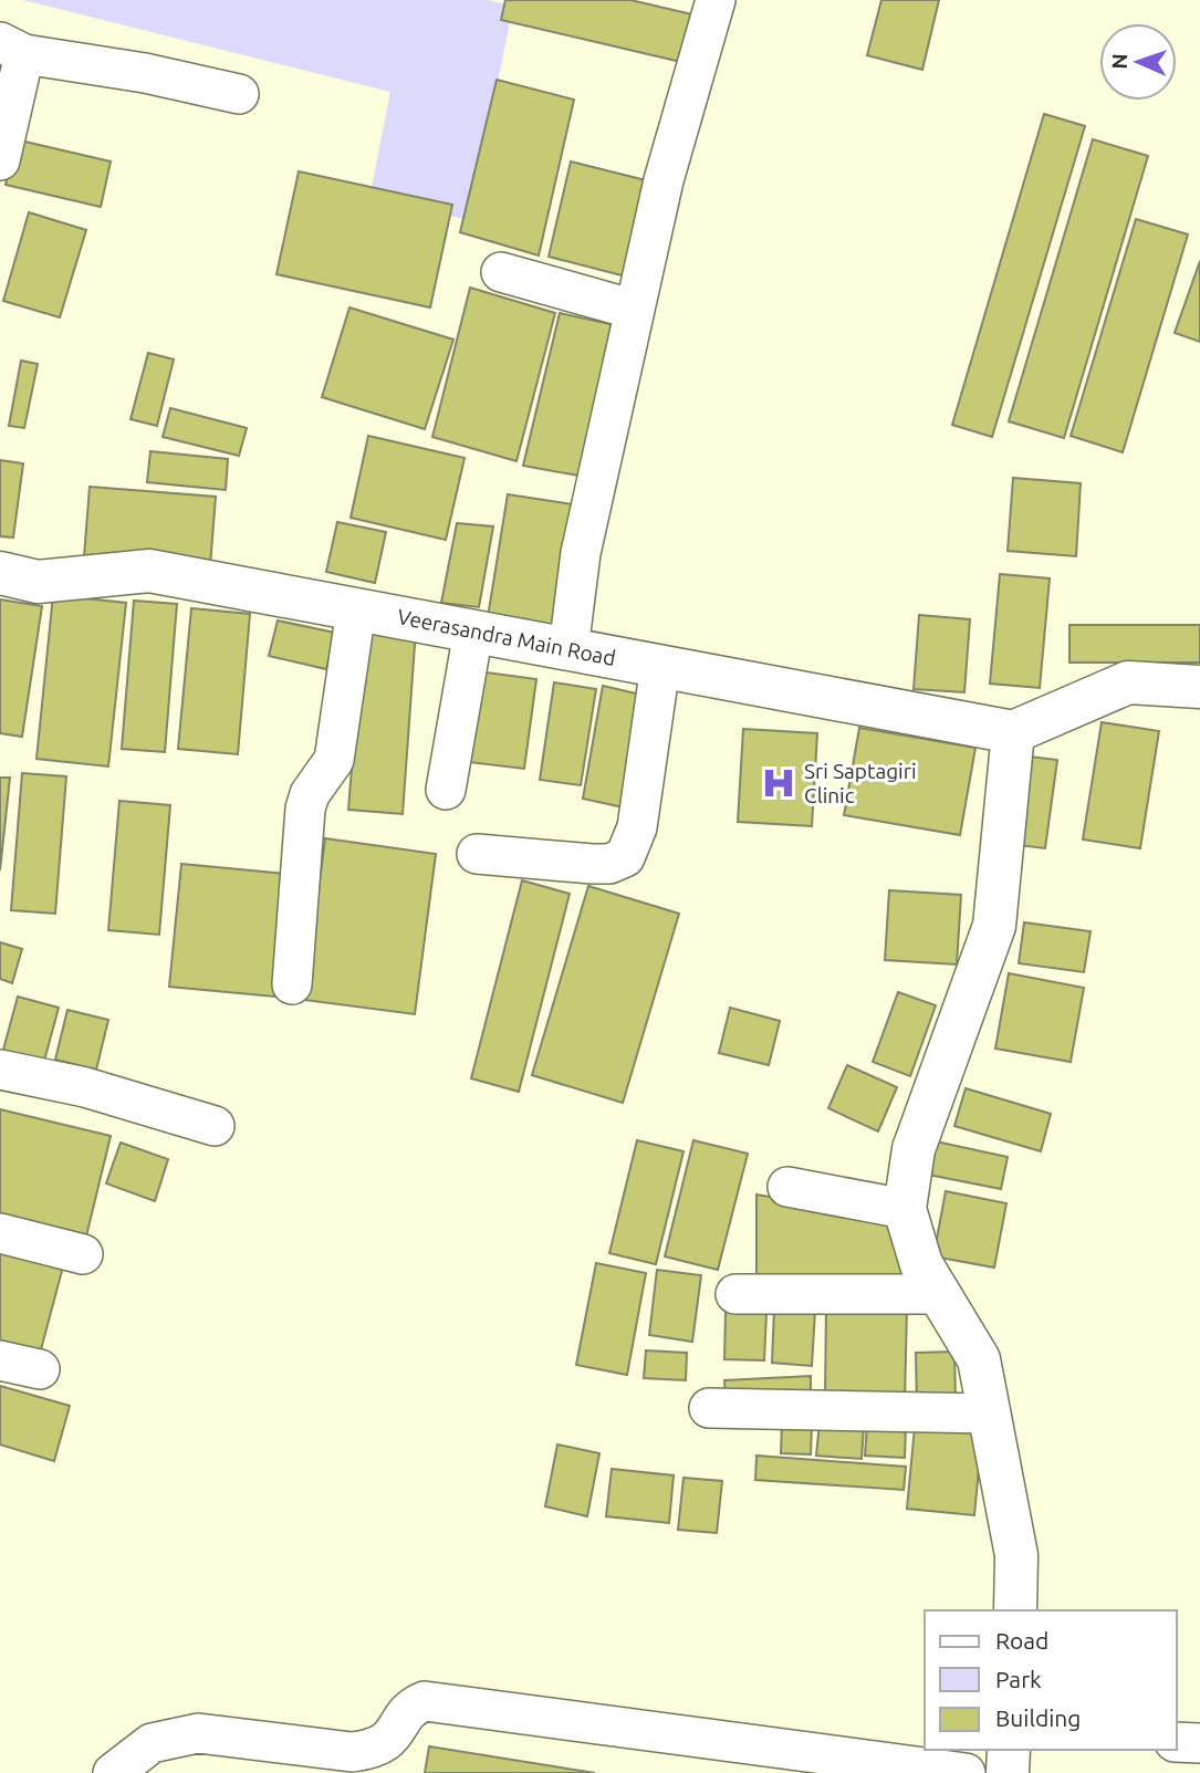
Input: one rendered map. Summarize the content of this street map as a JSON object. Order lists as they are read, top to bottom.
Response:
{
  "streets": {
    "street": ["Veerasandra Main Road"]
  },
  "places": {
    "hospital": ["Sri Saptagiri Clinic"]
  },
  "legend": ["Road", "Park", "Building"],
  "north": "left"
}
